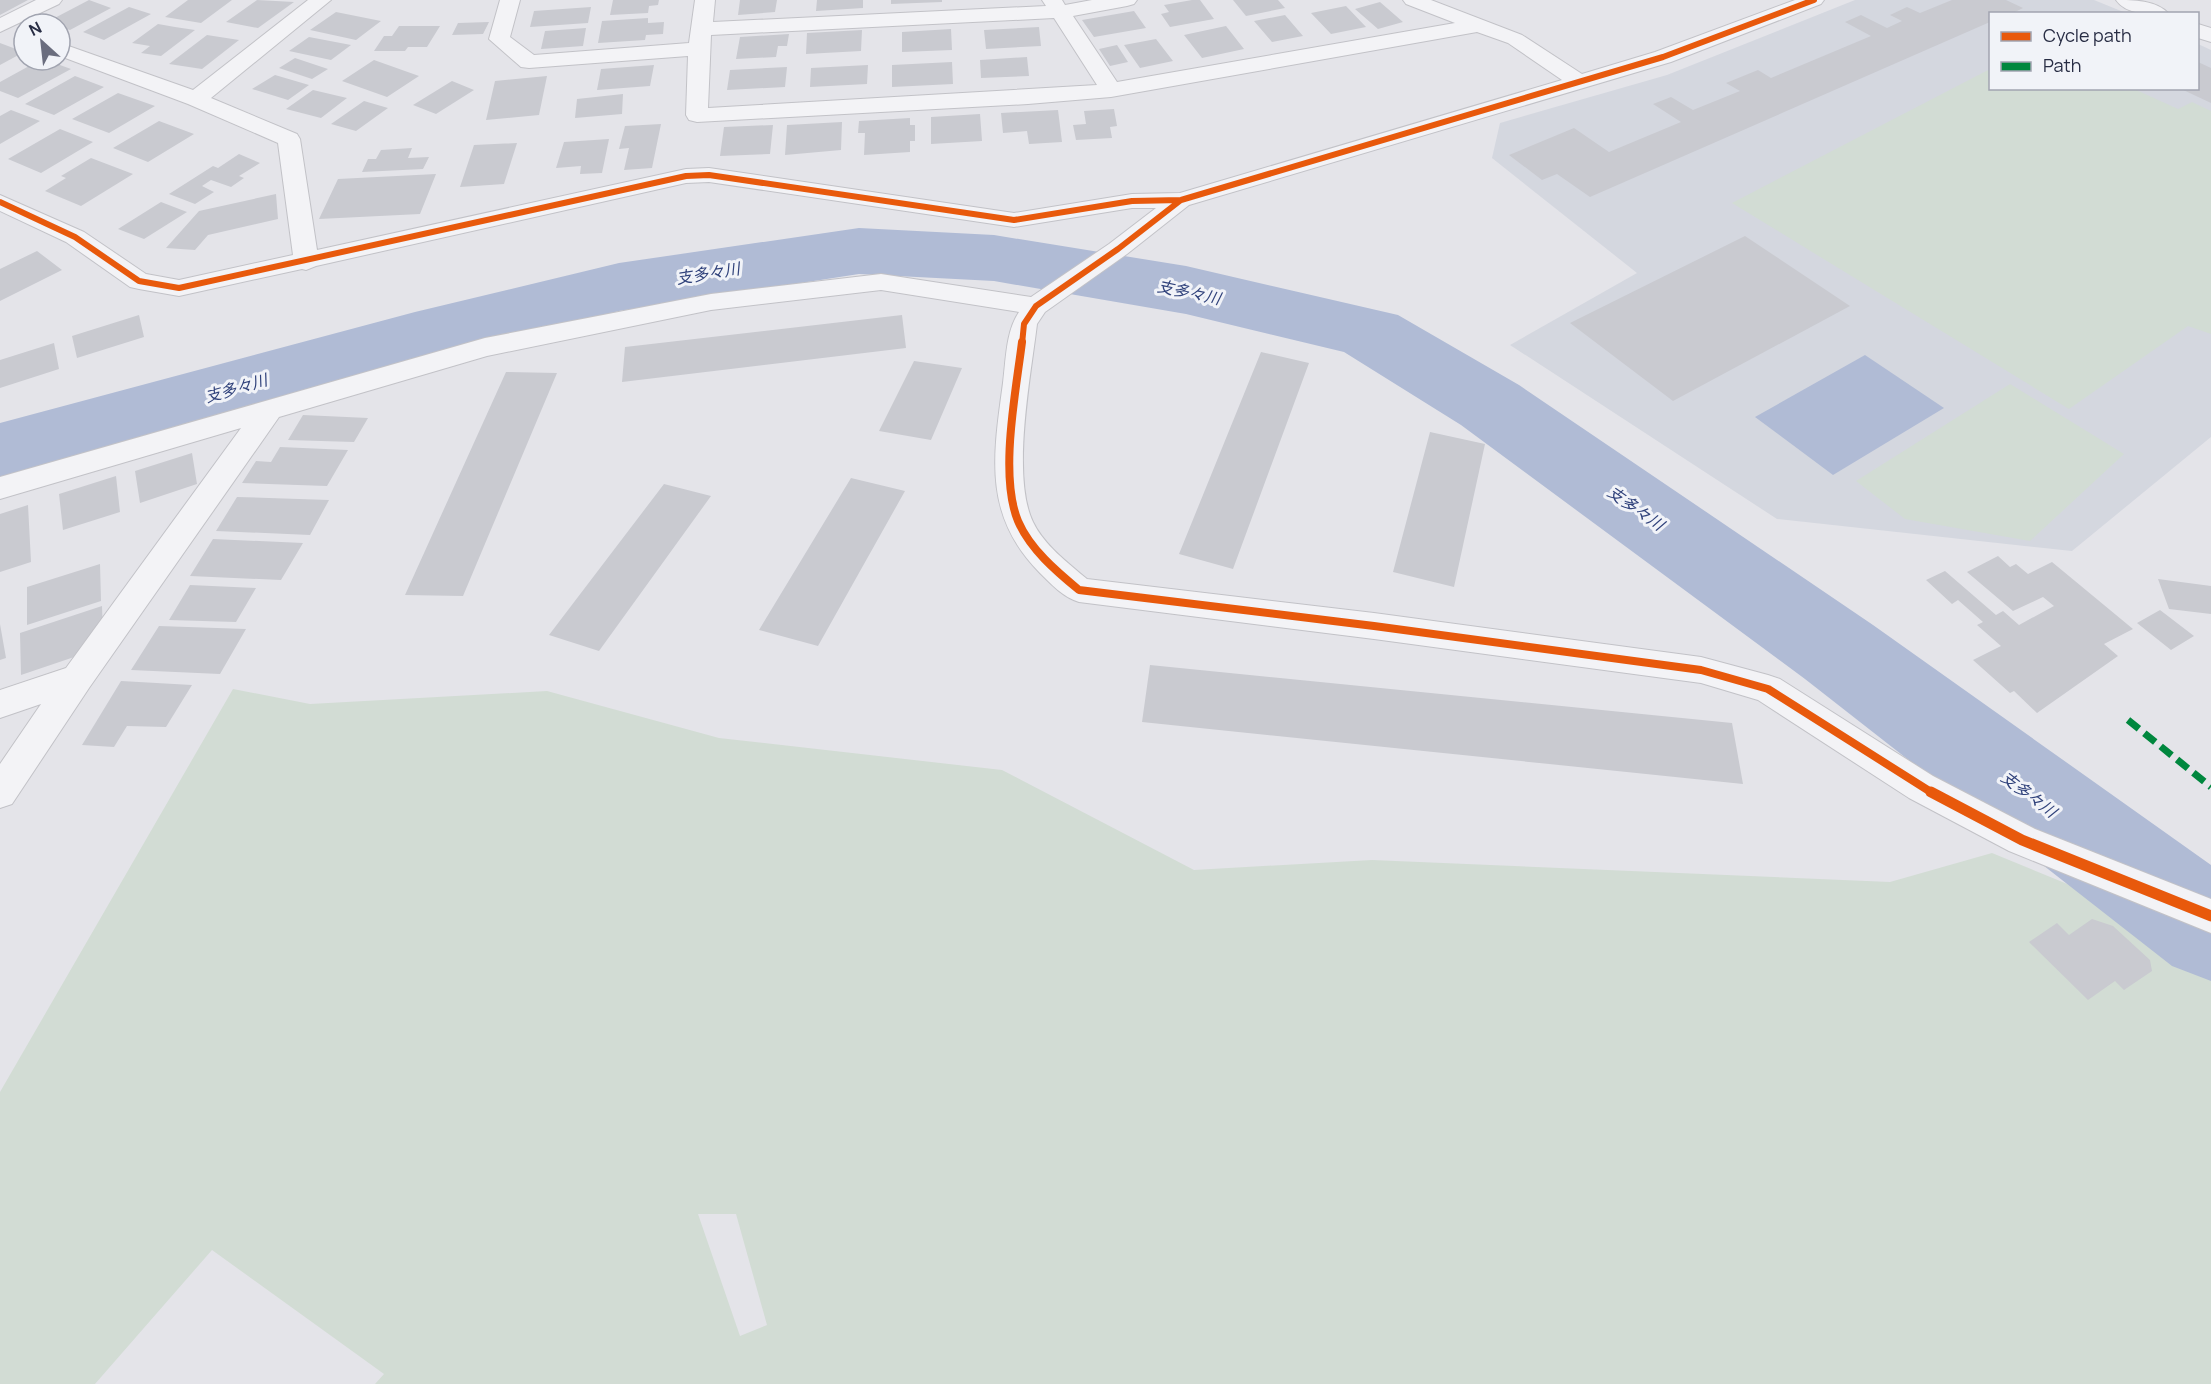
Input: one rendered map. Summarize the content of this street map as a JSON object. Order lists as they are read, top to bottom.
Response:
{
  "water": ["支多々川"],
  "legend": ["Cycle path", "Path"],
  "north": "top left"
}
